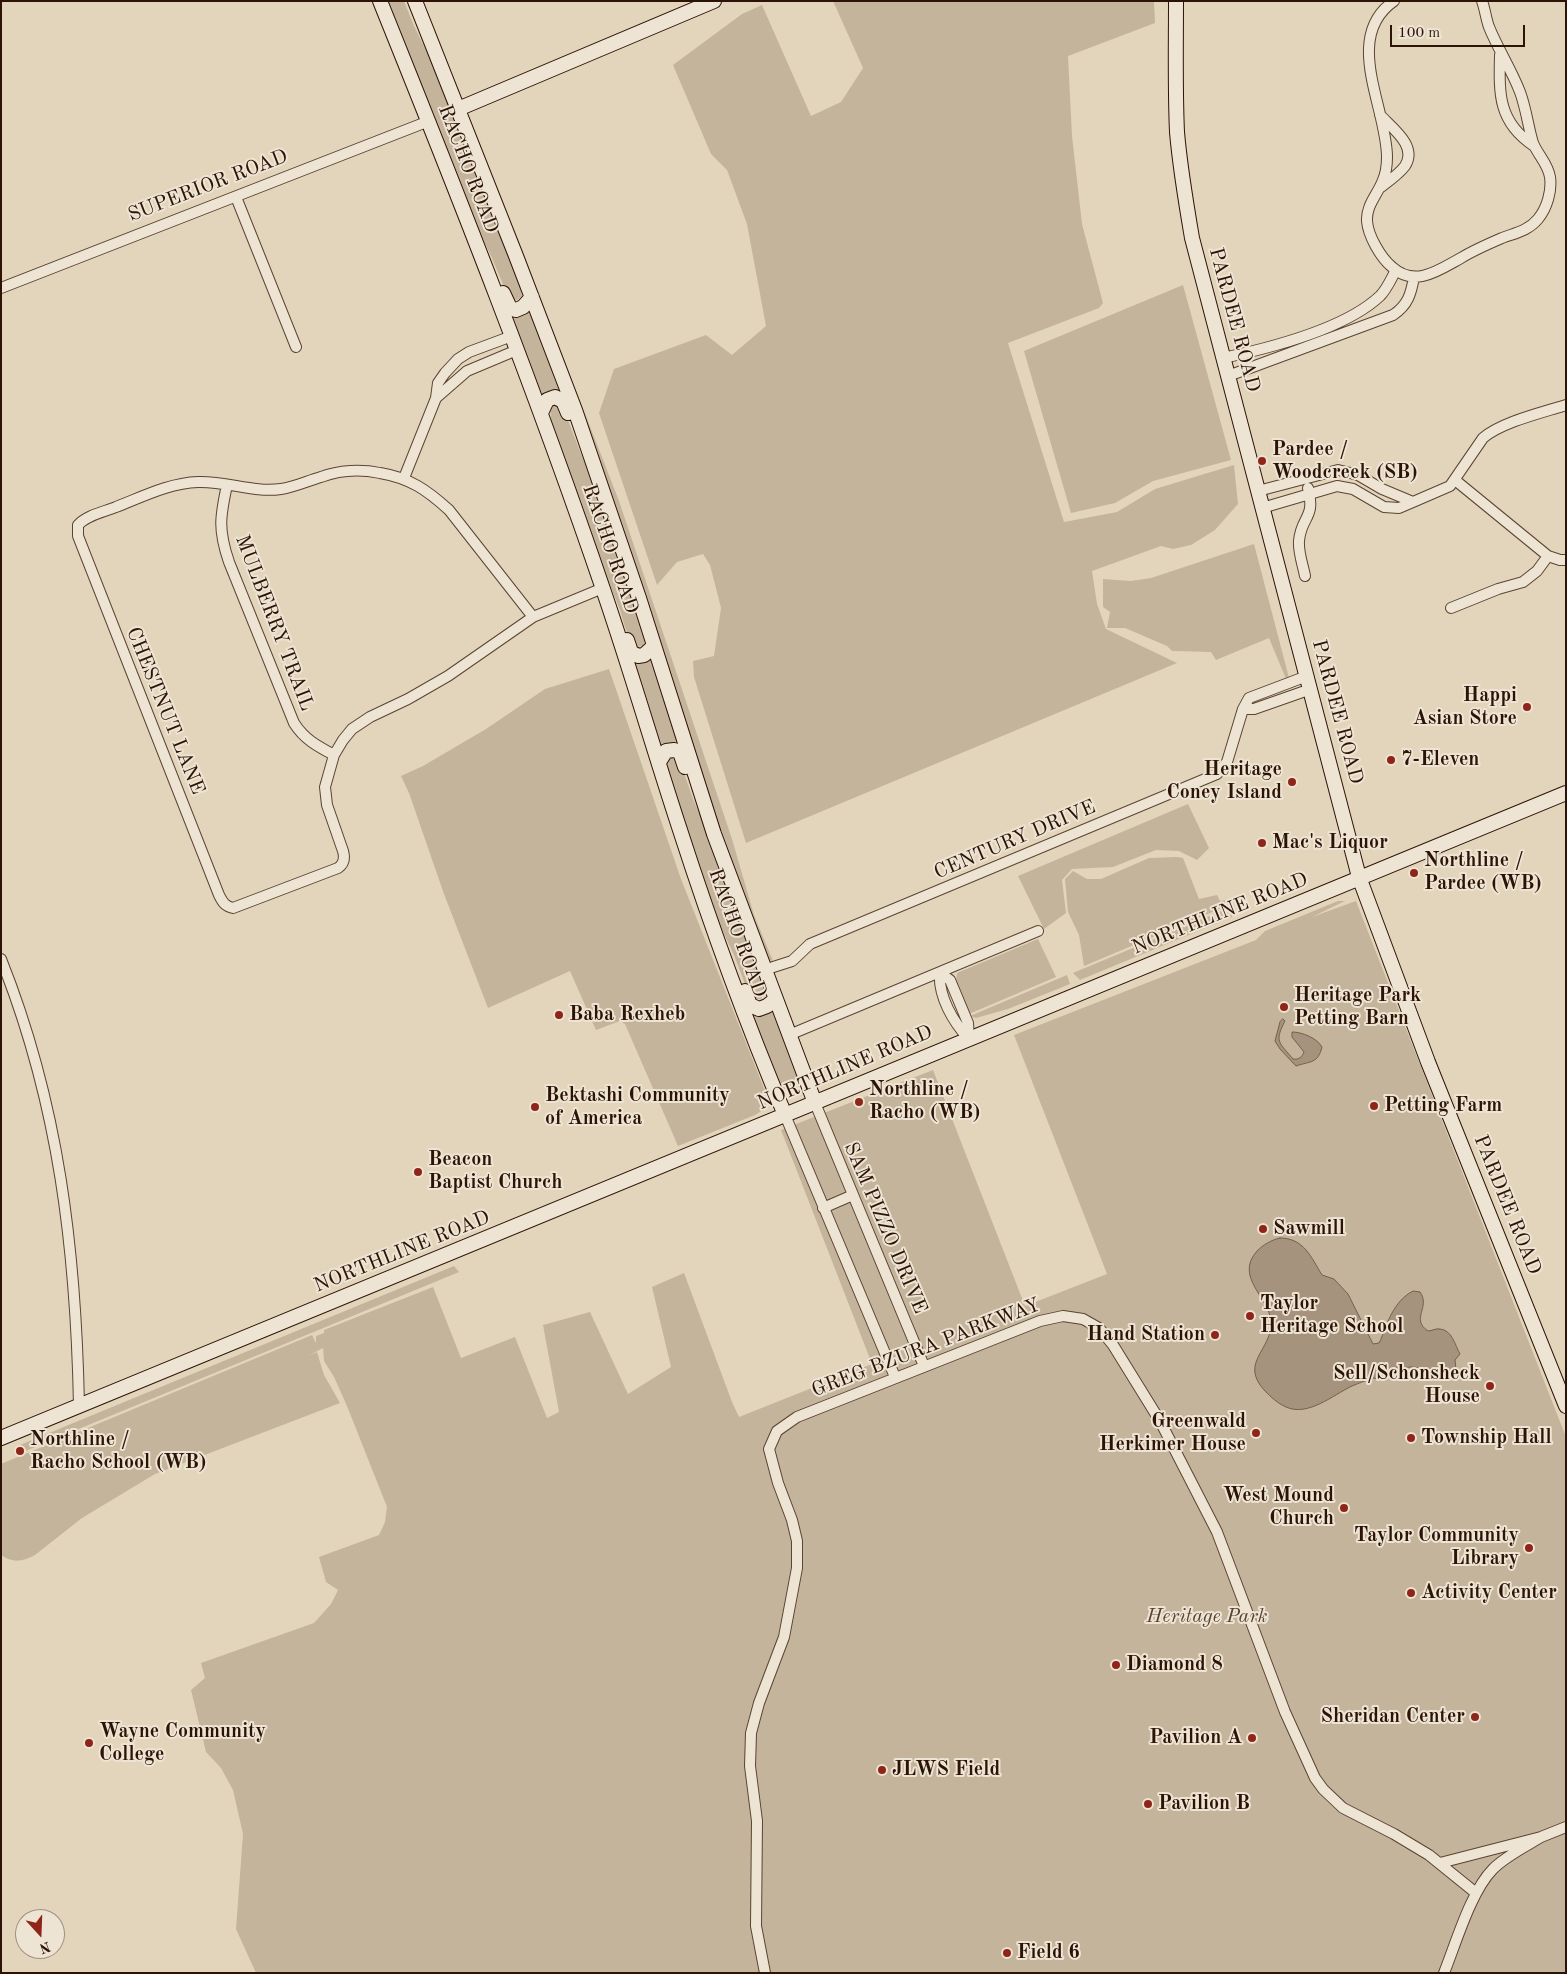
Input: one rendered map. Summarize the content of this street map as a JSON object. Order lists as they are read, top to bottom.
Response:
{
  "streets": {
    "main road": ["RACHO ROAD", "PARDEE ROAD", "NORTHLINE ROAD"],
    "street": [
      "SUPERIOR ROAD",
      "MULBERRY TRAIL",
      "CHESTNUT LANE",
      "CENTURY DRIVE",
      "SAM PIZZO DRIVE",
      "GREG BZURA PARKWAY"
    ]
  },
  "crossings": [
    ["RACHO ROAD", "SUPERIOR ROAD"],
    ["RACHO ROAD", "CENTURY DRIVE"],
    ["RACHO ROAD", "NORTHLINE ROAD"],
    ["RACHO ROAD", "SAM PIZZO DRIVE"],
    ["PARDEE ROAD", "CENTURY DRIVE"],
    ["PARDEE ROAD", "NORTHLINE ROAD"],
    ["MULBERRY TRAIL", "CHESTNUT LANE"],
    ["NORTHLINE ROAD", "SAM PIZZO DRIVE"],
    ["SAM PIZZO DRIVE", "GREG BZURA PARKWAY"]
  ],
  "parks": ["Heritage Park"],
  "places": [
    "Pardee / Woodcreek (SB)",
    "Happi Asian Store",
    "7-Eleven",
    "Heritage Coney Island",
    "Mac's Liquor",
    "Northline / Pardee (WB)",
    "Heritage Park Petting Barn",
    "Baba Rexheb",
    "Northline / Racho (WB)",
    "Petting Farm",
    "Bektashi Community of America",
    "Beacon Baptist Church",
    "Sawmill",
    "Taylor Heritage School",
    "Hand Station",
    "Sell/Schonsheck House",
    "Greenwald Herkimer House",
    "Township Hall",
    "Northline / Racho School (WB)",
    "West Mound Church",
    "Taylor Community Library",
    "Activity Center",
    "Diamond 8",
    "Sheridan Center",
    "Pavilion A",
    "Wayne Community College",
    "JLWS Field",
    "Pavilion B",
    "Field 6"
  ],
  "scale_bar": "100 m",
  "north": "bottom"
}
